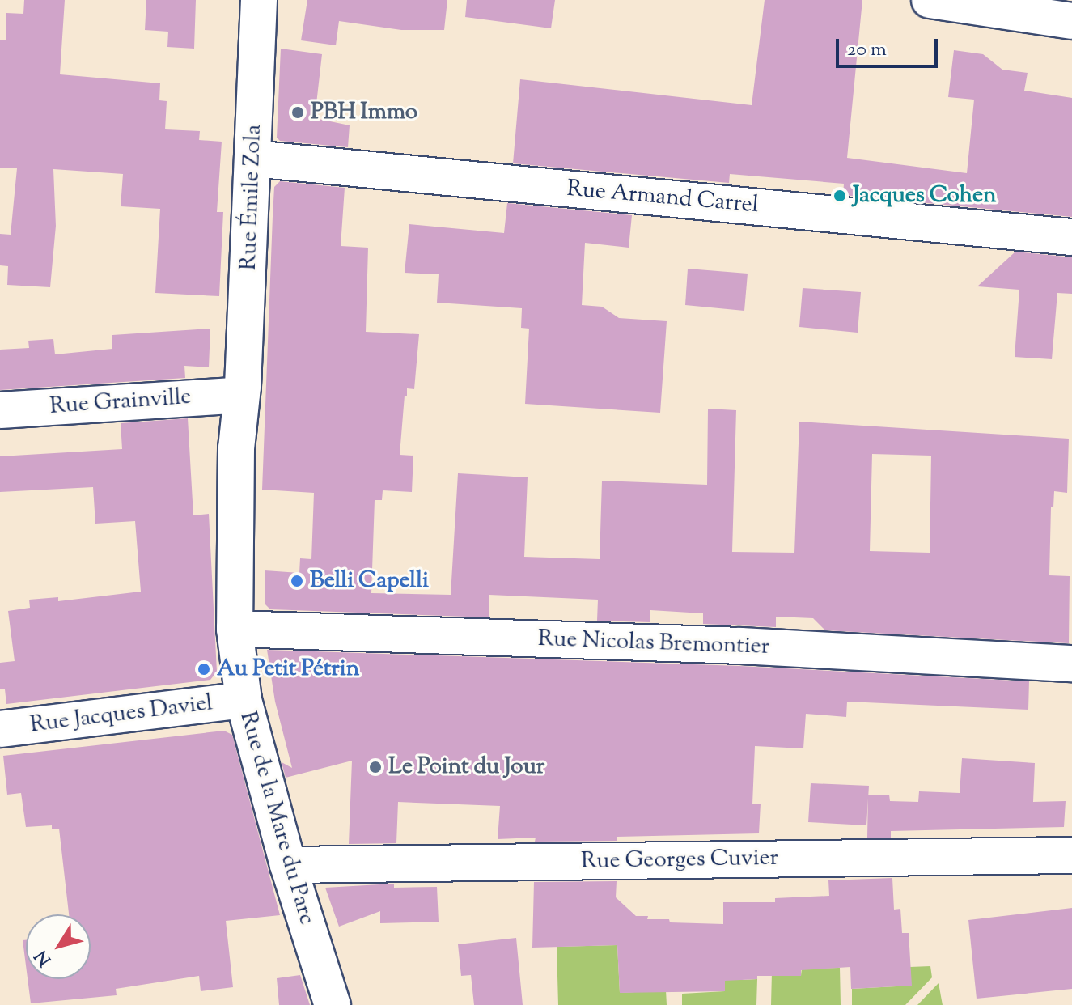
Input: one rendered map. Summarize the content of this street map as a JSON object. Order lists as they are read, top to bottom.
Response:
{
  "streets": {
    "street": [
      "Rue Émile Zola",
      "Rue Armand Carrel",
      "Rue Grainville",
      "Rue Nicolas Bremontier",
      "Rue Jacques Daviel",
      "Rue de la Mare du Parc",
      "Rue Georges Cuvier"
    ]
  },
  "crossings": [
    ["Rue Émile Zola", "Rue Armand Carrel"],
    ["Rue Émile Zola", "Rue Grainville"],
    ["Rue Émile Zola", "Rue de la Mare du Parc"],
    ["Rue Grainville", "Rue de la Mare du Parc"],
    ["Rue Nicolas Bremontier", "Rue de la Mare du Parc"],
    ["Rue Jacques Daviel", "Rue de la Mare du Parc"],
    ["Rue de la Mare du Parc", "Rue Georges Cuvier"]
  ],
  "places": [
    "PBH Immo",
    "Jacques Cohen",
    "Belli Capelli",
    "Au Petit Pétrin",
    "Le Point du Jour"
  ],
  "scale_bar": "20 m",
  "north": "bottom left"
}
